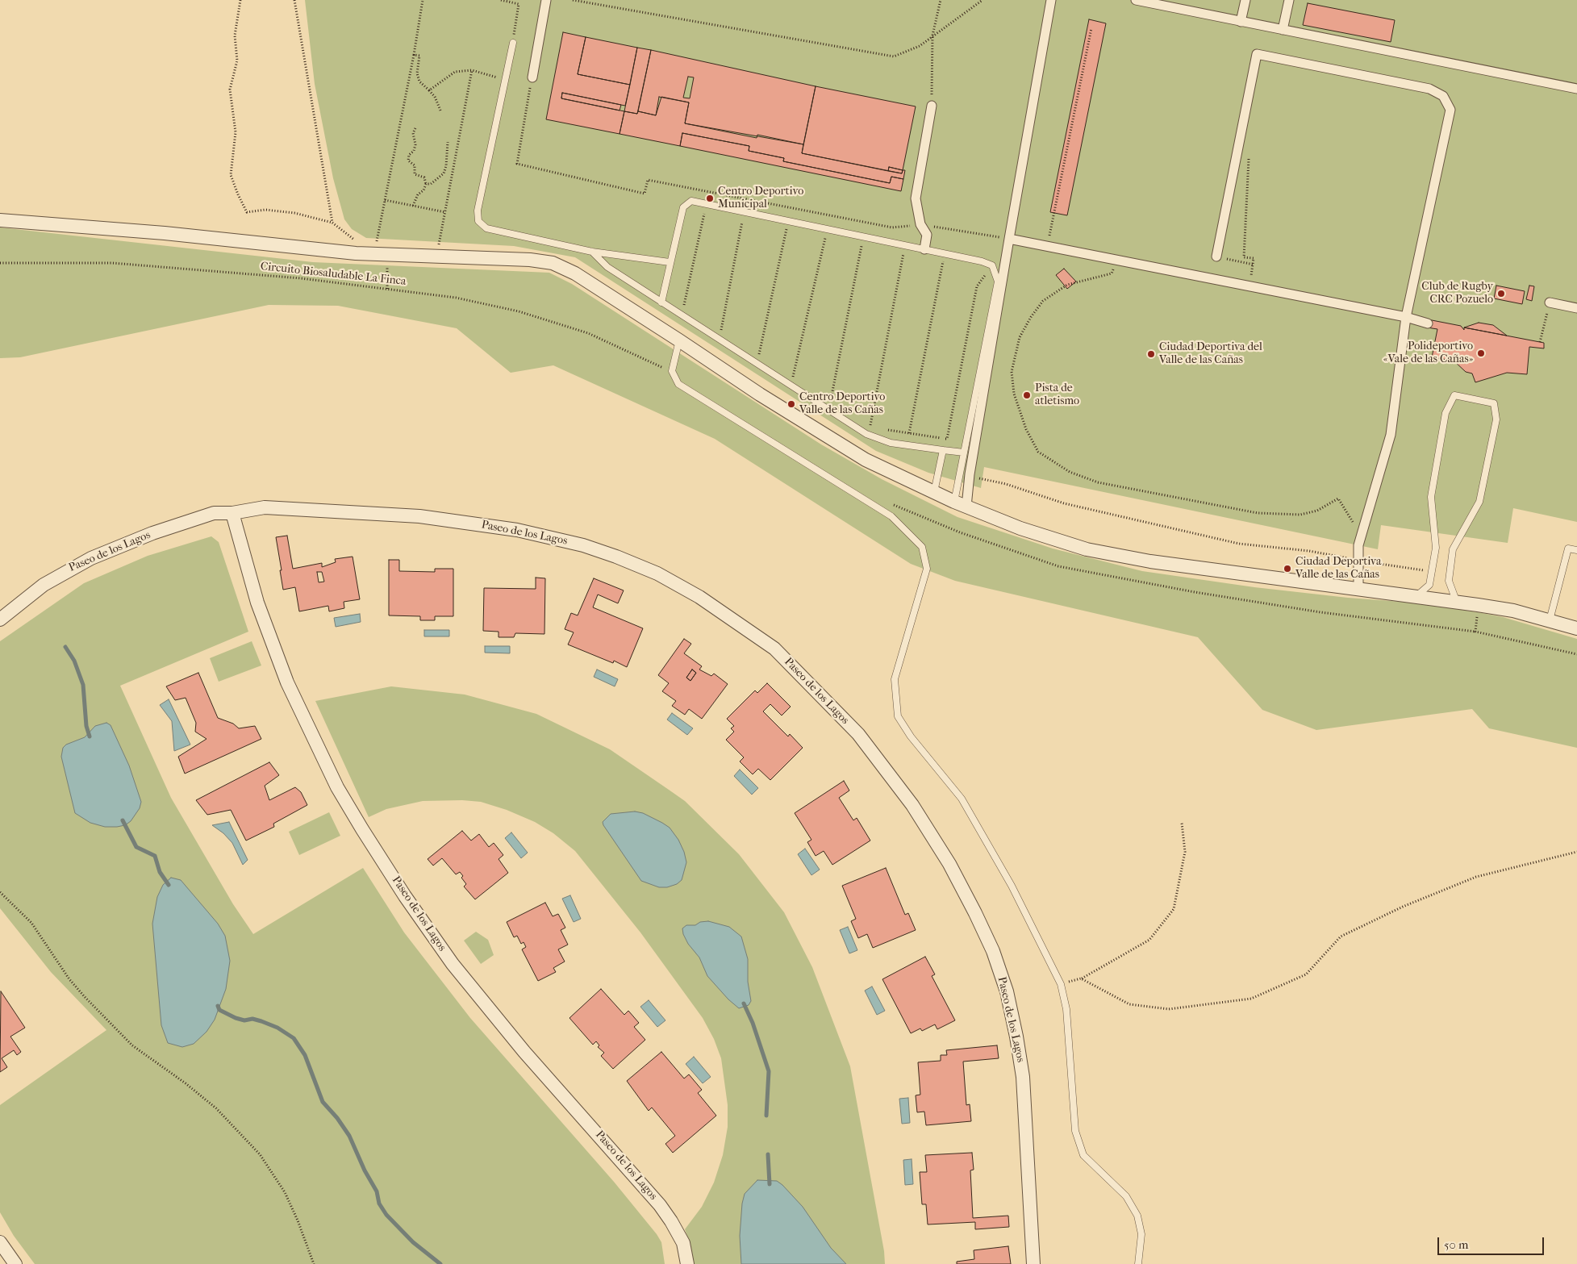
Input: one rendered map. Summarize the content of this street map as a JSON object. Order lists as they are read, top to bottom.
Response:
{
  "streets": {
    "street": ["Paseo de los Lagos"],
    "path": ["Circuito Biosaludable La Finca"]
  },
  "places": [
    "Centro Deportivo Municipal",
    "Club de Rugby CRC Pozuelo",
    "Polideportivo «Vale de las Cañas»",
    "Ciudad Deportiva del Valle de las Cañas",
    "Pista de atletismo",
    "Centro Deportivo Valle de las Cañas",
    "Ciudad Deportiva Valle de las Cañas"
  ],
  "scale_bar": "50 m"
}
